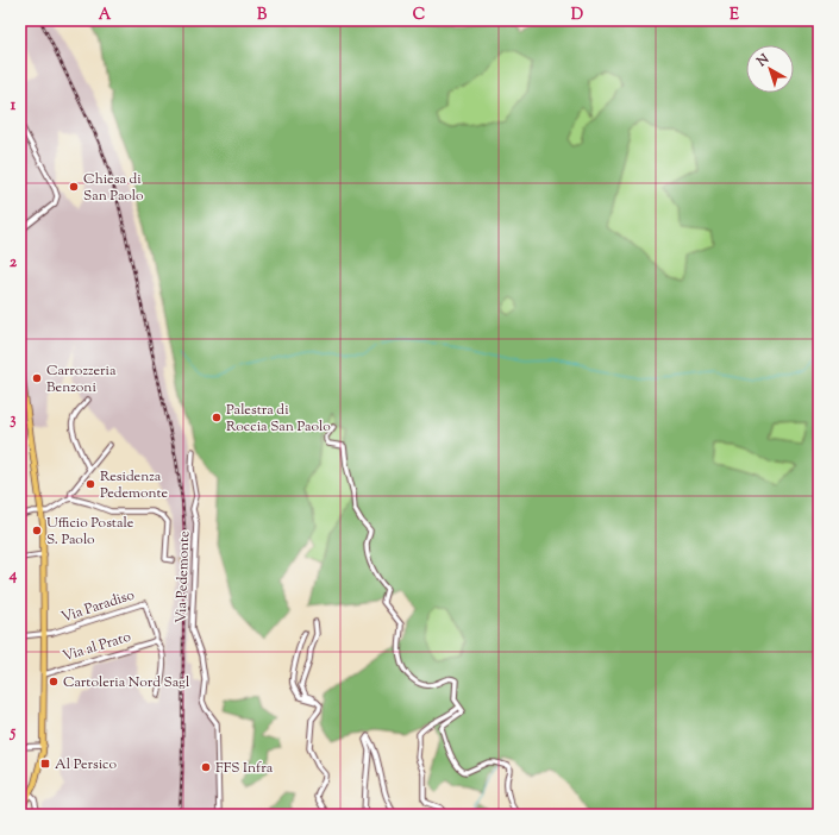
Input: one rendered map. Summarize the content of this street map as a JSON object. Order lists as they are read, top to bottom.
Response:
{
  "streets": {
    "street": ["Via Pedemonte", "Via Paradiso", "Via al Prato"]
  },
  "crossings": [
    ["Via Paradiso", "Via al Prato"]
  ],
  "places": {
    "other": [
      "Chiesa di San Paolo",
      "Carrozzeria Benzoni",
      "Palestra di Roccia San Paolo",
      "Residenza Pedemonte",
      "Ufficio Postale S. Paolo",
      "Cartoleria Nord Sagl",
      "FFS Infra"
    ],
    "transit": ["Al Persico"]
  },
  "north": "top left",
  "grid": {
    "columns": [
      "A",
      "B",
      "C",
      "D",
      "E"
    ],
    "rows": [
      "1",
      "2",
      "3",
      "4",
      "5"
    ]
  }
}
